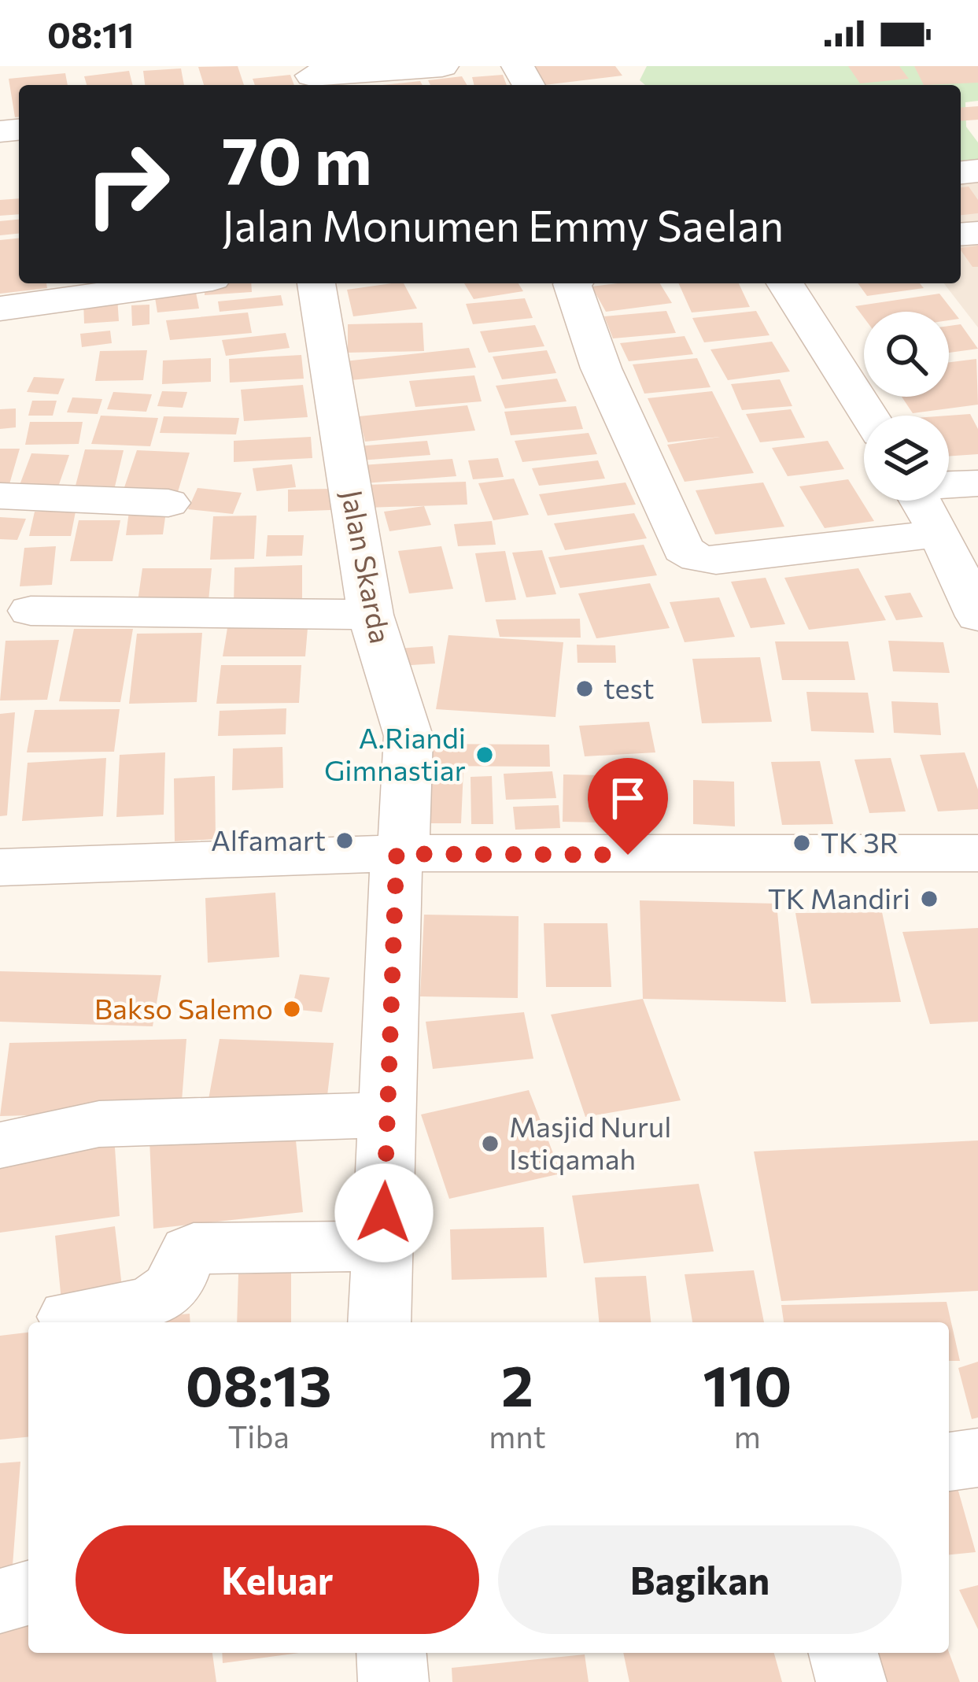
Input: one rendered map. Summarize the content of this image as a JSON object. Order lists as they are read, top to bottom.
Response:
{
  "streets": {
    "street": ["Jalan Skarda"]
  },
  "places": [
    "test",
    "A.Riandi Gimnastiar",
    "Alfamart",
    "TK 3R",
    "TK Mandiri",
    "Bakso Salemo",
    "Masjid Nurul Istiqamah"
  ],
  "page": {
    "status": "08:11",
    "turn": ["70 m", "Jalan Monumen Emmy Saelan"],
    "eta": [
      "08:13",
      "Tiba",
      "2",
      "mnt",
      "110",
      "m"
    ],
    "buttons": ["Keluar", "Bagikan"]
  }
}
